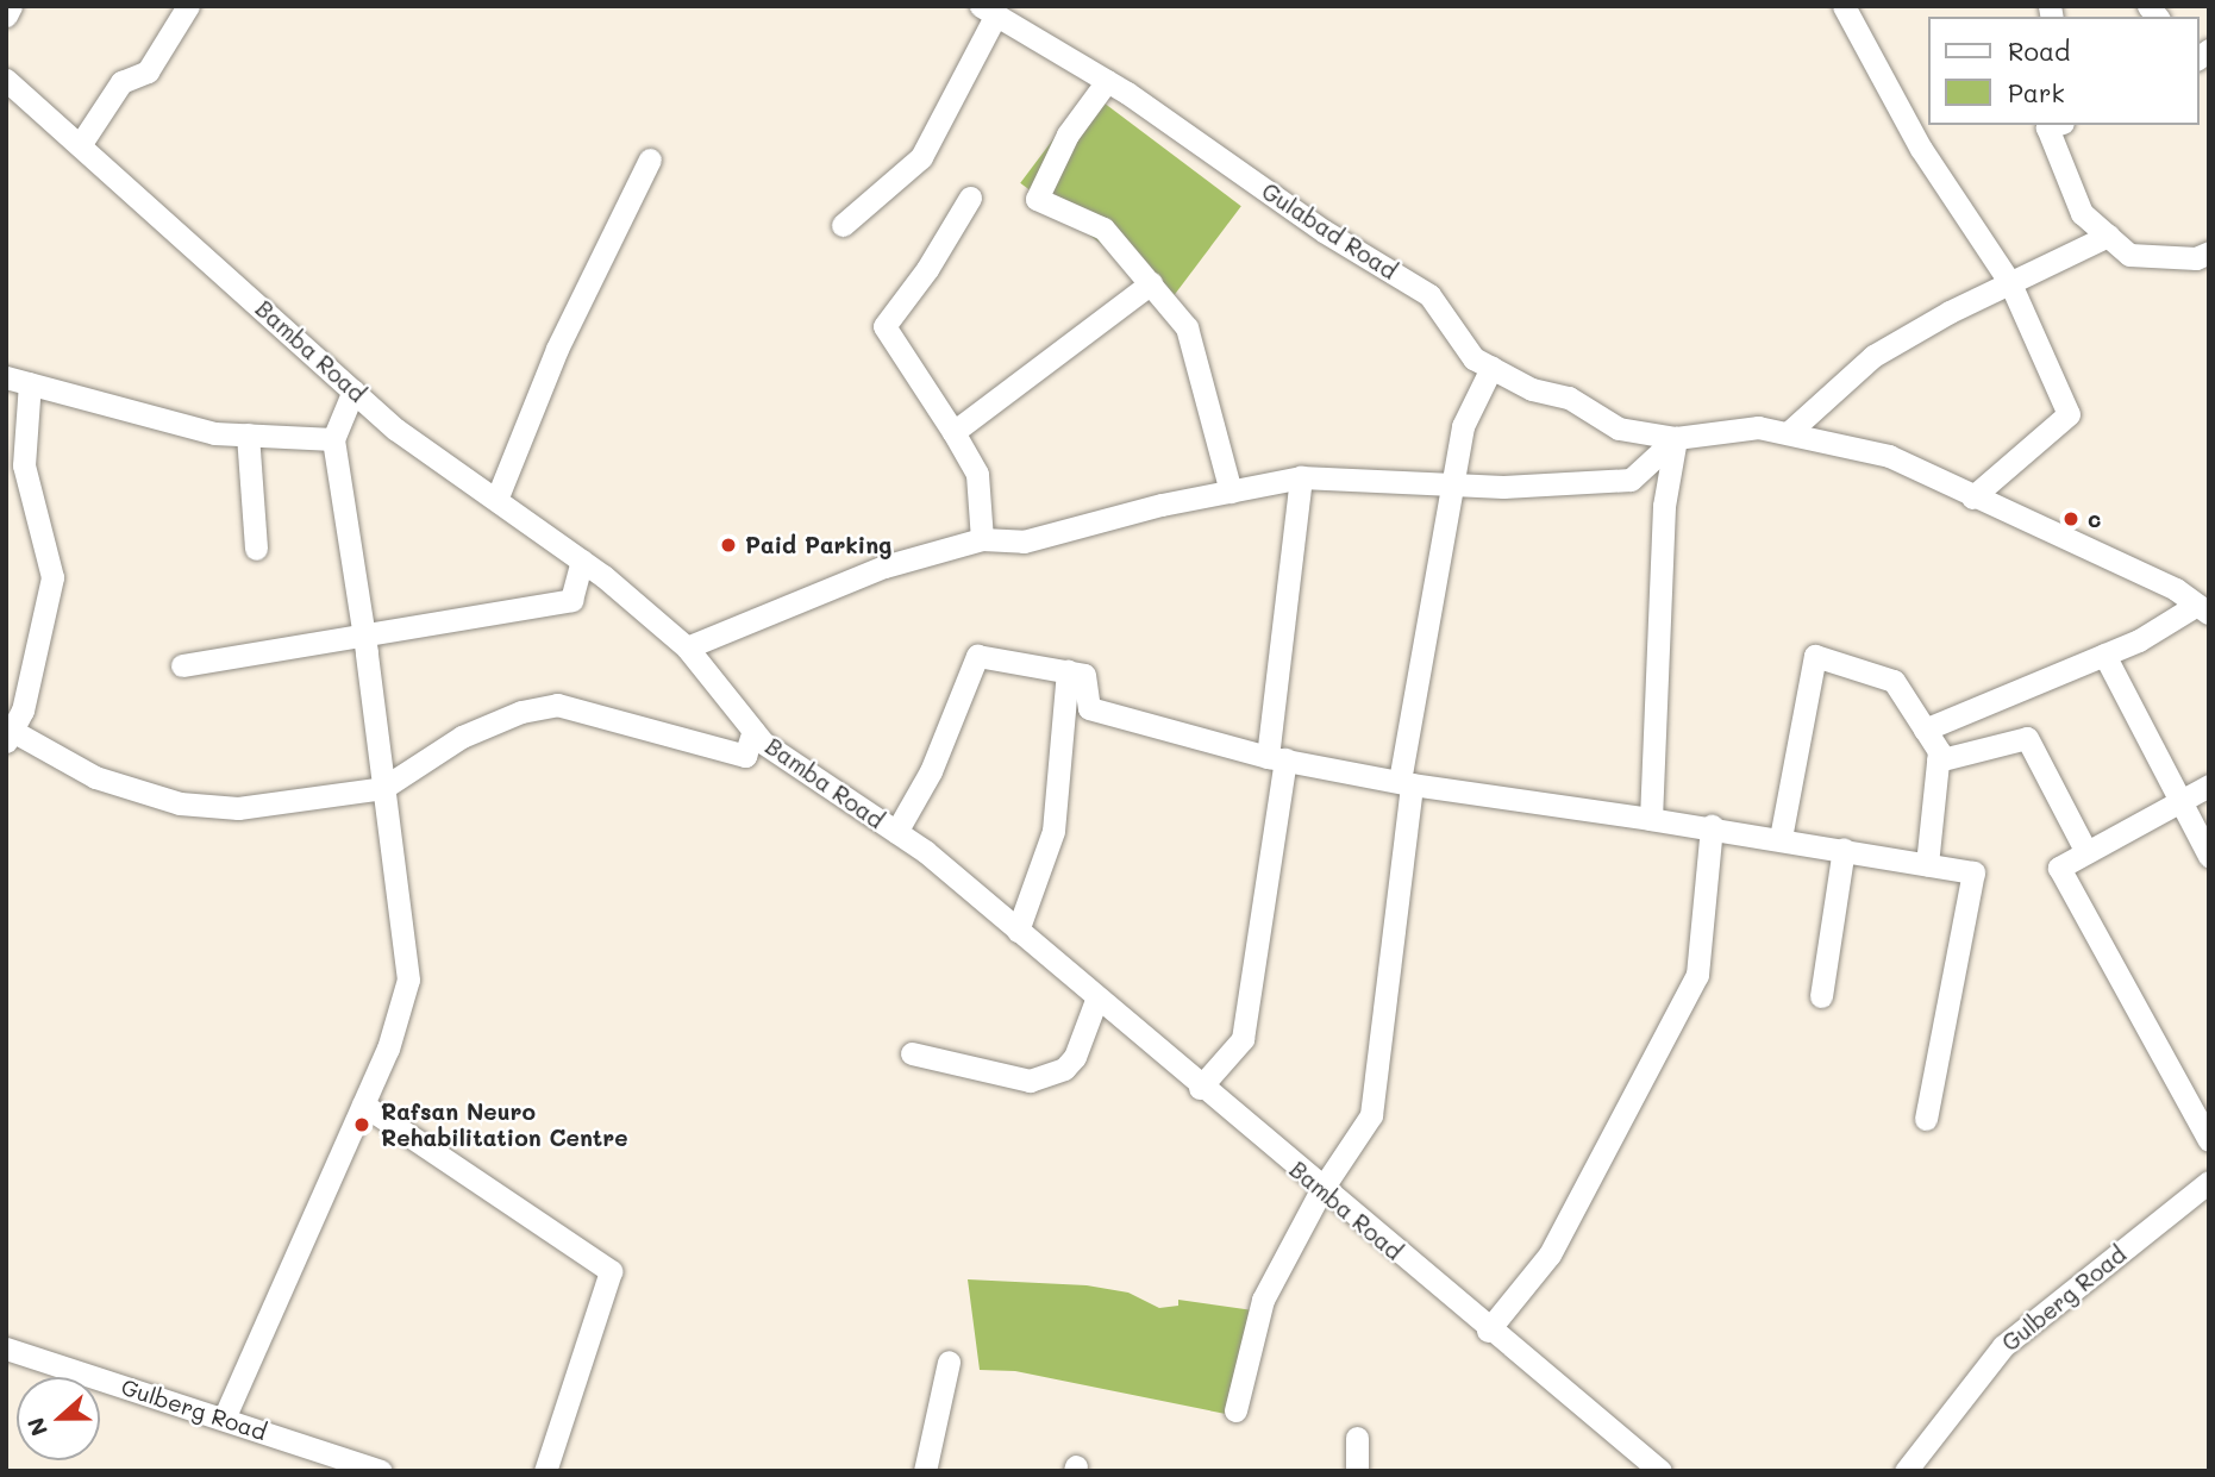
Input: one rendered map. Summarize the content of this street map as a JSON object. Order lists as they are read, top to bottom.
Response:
{
  "streets": {
    "street": ["Gulabad Road", "Bamba Road", "Gulberg Road"]
  },
  "places": ["c", "Paid Parking", "Rafsan Neuro Rehabilitation Centre"],
  "legend": ["Road", "Park"],
  "north": "left"
}
